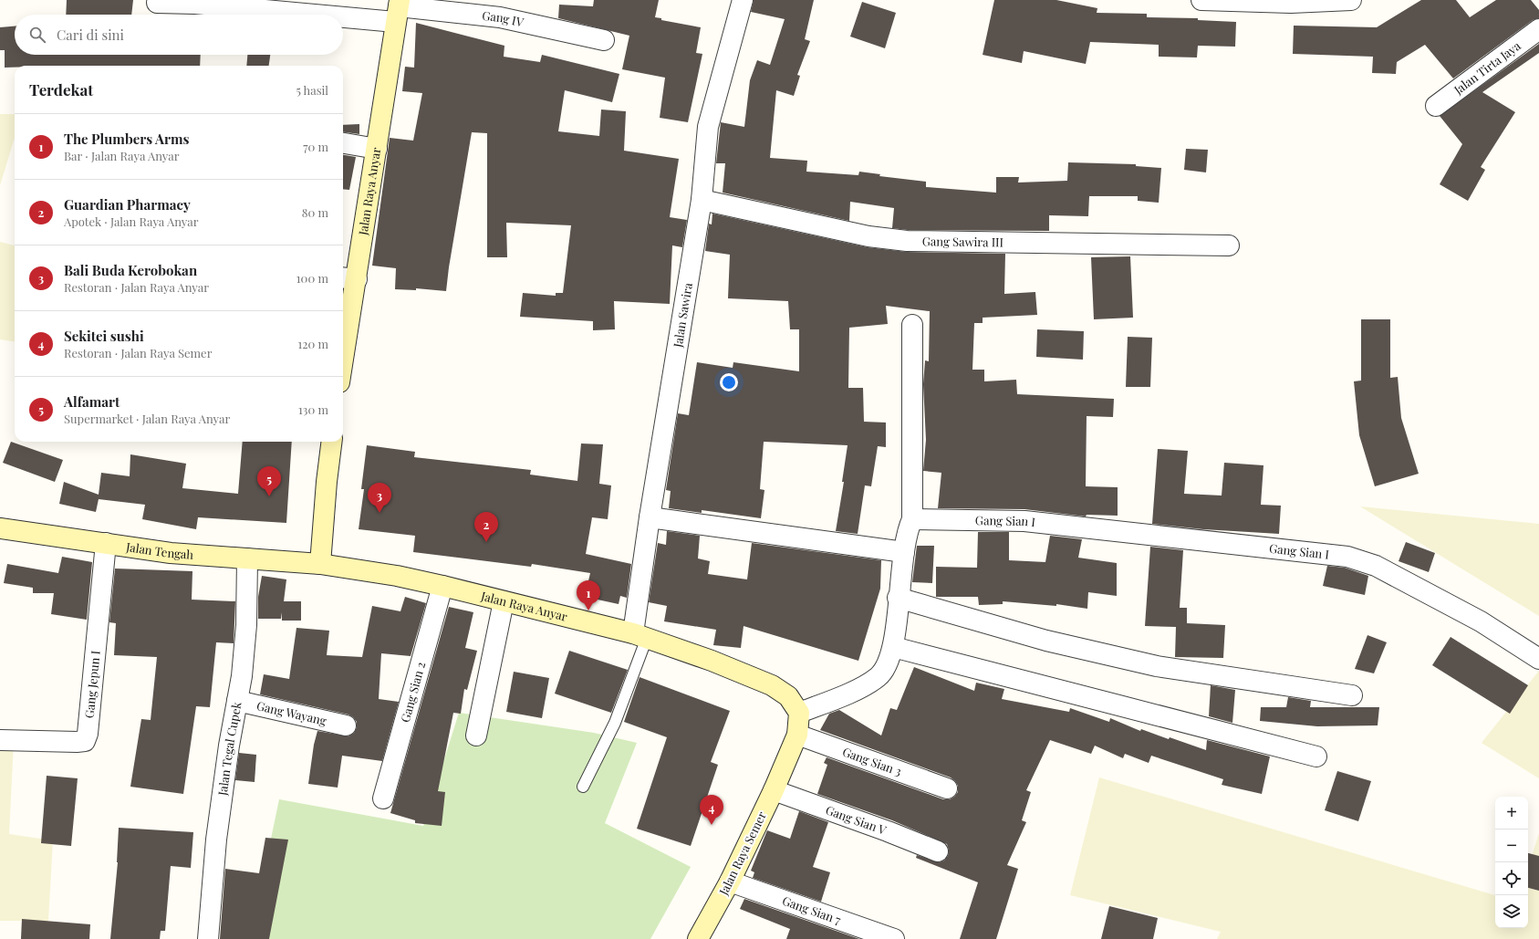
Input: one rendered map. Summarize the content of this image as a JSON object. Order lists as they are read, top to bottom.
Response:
{
  "streets": {
    "street": [
      "Gang IV",
      "Jalan Tirta Jaya",
      "Jalan Raya Anyar",
      "Gang Sawira III",
      "Jalan Sawira",
      "Gang Sian I",
      "Jalan Tengah",
      "Gang Jepun I",
      "Gang Sian 2",
      "Gang Wayang",
      "Jalan Tegal Cupek",
      "Gang Sian 3",
      "Gang Sian V",
      "Jalan Raya Semer",
      "Gang Sian 7"
    ]
  },
  "crossings": [
    ["Gang IV", "Jalan Raya Anyar"],
    ["Jalan Raya Anyar", "Jalan Sawira"],
    ["Jalan Raya Anyar", "Jalan Tengah"],
    ["Jalan Raya Anyar", "Gang Sian 2"],
    ["Gang Sawira III", "Jalan Sawira"],
    ["Jalan Tengah", "Gang Jepun I"],
    ["Jalan Tengah", "Jalan Tegal Cupek"],
    ["Gang Wayang", "Jalan Tegal Cupek"],
    ["Gang Sian 3", "Jalan Raya Semer"],
    ["Gang Sian V", "Jalan Raya Semer"],
    ["Jalan Raya Semer", "Gang Sian 7"]
  ],
  "page": {
    "search": "Cari di sini",
    "heading": ["Terdekat", "5 hasil"],
    "list": [
      {
        "mark": "1",
        "name": "The Plumbers Arms",
        "note": "Bar · Jalan Raya Anyar",
        "value": "70 m"
      },
      {
        "mark": "2",
        "name": "Guardian Pharmacy",
        "note": "Apotek · Jalan Raya Anyar",
        "value": "80 m"
      },
      {
        "mark": "3",
        "name": "Bali Buda Kerobokan",
        "note": "Restoran · Jalan Raya Anyar",
        "value": "100 m"
      },
      {
        "mark": "4",
        "name": "Sekitei sushi",
        "note": "Restoran · Jalan Raya Semer",
        "value": "120 m"
      },
      {
        "mark": "5",
        "name": "Alfamart",
        "note": "Supermarket · Jalan Raya Anyar",
        "value": "130 m"
      }
    ],
    "pins": [
      "5",
      "3",
      "2",
      "1",
      "4"
    ],
    "map_buttons": ["+", "−"]
  }
}
